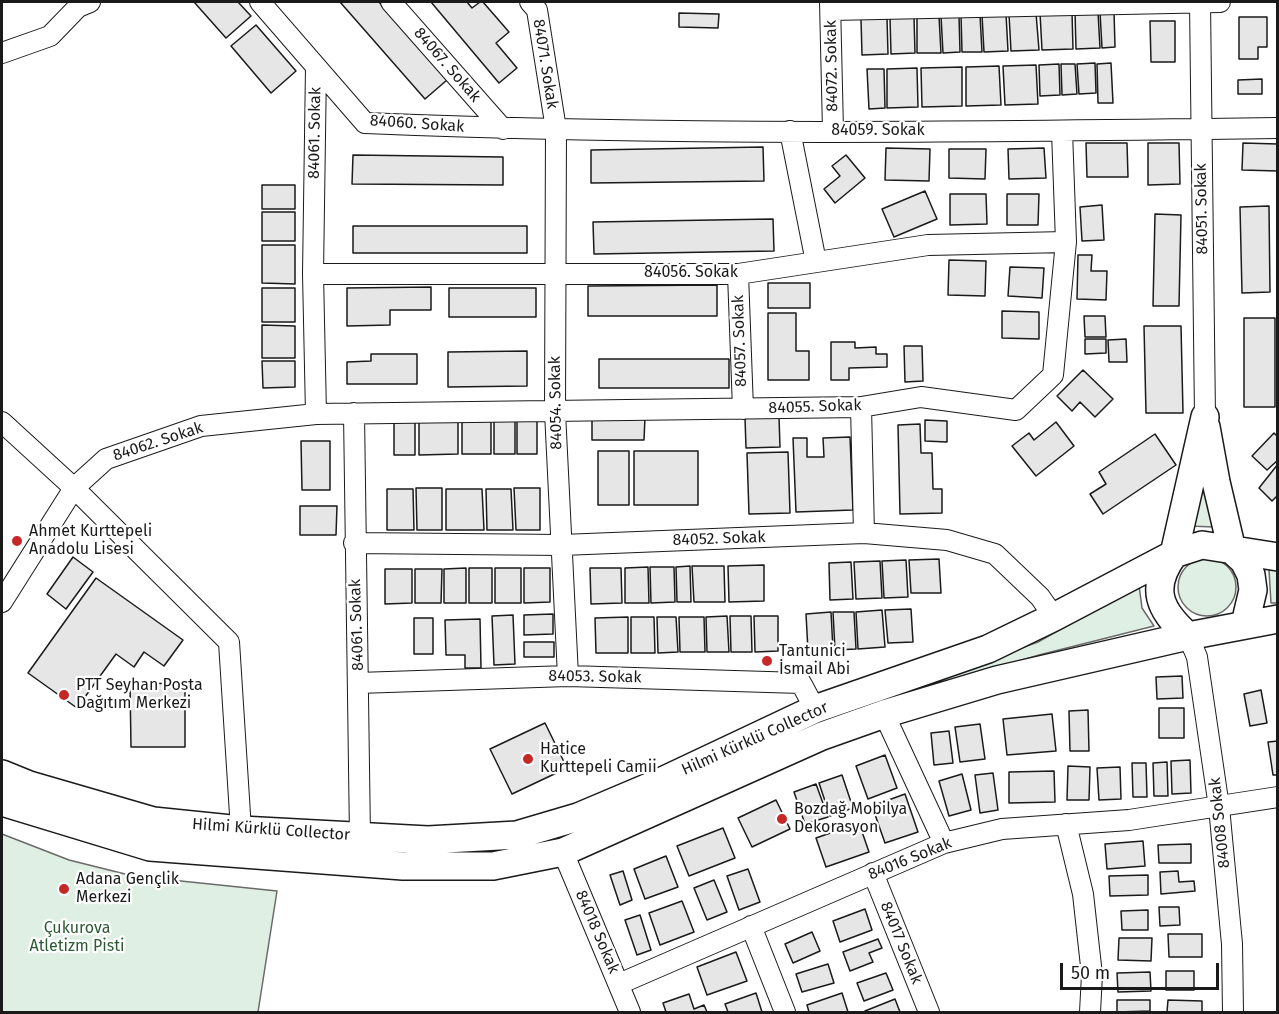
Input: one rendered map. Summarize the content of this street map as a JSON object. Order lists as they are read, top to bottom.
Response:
{
  "streets": {
    "main road": ["Hilmi Kürklü Collector"],
    "street": [
      "84071. Sokak",
      "84067. Sokak",
      "84072. Sokak",
      "84060. Sokak",
      "84059. Sokak",
      "84061. Sokak",
      "84051. Sokak",
      "84056. Sokak",
      "84057. Sokak",
      "84054. Sokak",
      "84055. Sokak",
      "84062. Sokak",
      "84052. Sokak",
      "84053. Sokak",
      "84008 Sokak",
      "84016 Sokak",
      "84018 Sokak",
      "84017 Sokak"
    ]
  },
  "crossings": [
    ["84071. Sokak", "84060. Sokak"],
    ["84071. Sokak", "84059. Sokak"],
    ["84071. Sokak", "84054. Sokak"],
    ["84067. Sokak", "84060. Sokak"],
    ["84072. Sokak", "84059. Sokak"],
    ["84060. Sokak", "84059. Sokak"],
    ["84060. Sokak", "84061. Sokak"],
    ["84060. Sokak", "84054. Sokak"],
    ["84059. Sokak", "84051. Sokak"],
    ["84059. Sokak", "84054. Sokak"],
    ["84059. Sokak", "84055. Sokak"],
    ["84061. Sokak", "84056. Sokak"],
    ["84061. Sokak", "84055. Sokak"],
    ["84061. Sokak", "84062. Sokak"],
    ["84061. Sokak", "84052. Sokak"],
    ["84061. Sokak", "84053. Sokak"],
    ["84061. Sokak", "Hilmi Kürklü Collector"],
    ["84056. Sokak", "84057. Sokak"],
    ["84056. Sokak", "84054. Sokak"],
    ["84056. Sokak", "84055. Sokak"],
    ["84057. Sokak", "84055. Sokak"],
    ["84054. Sokak", "84055. Sokak"],
    ["84054. Sokak", "84052. Sokak"],
    ["84054. Sokak", "84053. Sokak"],
    ["84055. Sokak", "84062. Sokak"],
    ["84052. Sokak", "Hilmi Kürklü Collector"],
    ["84053. Sokak", "Hilmi Kürklü Collector"],
    ["Hilmi Kürklü Collector", "84008 Sokak"],
    ["Hilmi Kürklü Collector", "84018 Sokak"],
    ["84008 Sokak", "84016 Sokak"],
    ["84016 Sokak", "84018 Sokak"],
    ["84016 Sokak", "84017 Sokak"]
  ],
  "parks": ["Çukurova Atletizm Pisti"],
  "places": [
    "Ahmet Kurttepeli Anadolu Lisesi",
    "Tantunici İsmail Abi",
    "PTT Seyhan Posta Dağıtım Merkezi",
    "Hatice Kurttepeli Camii",
    "Bozdağ Mobilya Dekorasyon",
    "Adana Gençlik Merkezi"
  ],
  "scale_bar": "50 m"
}
